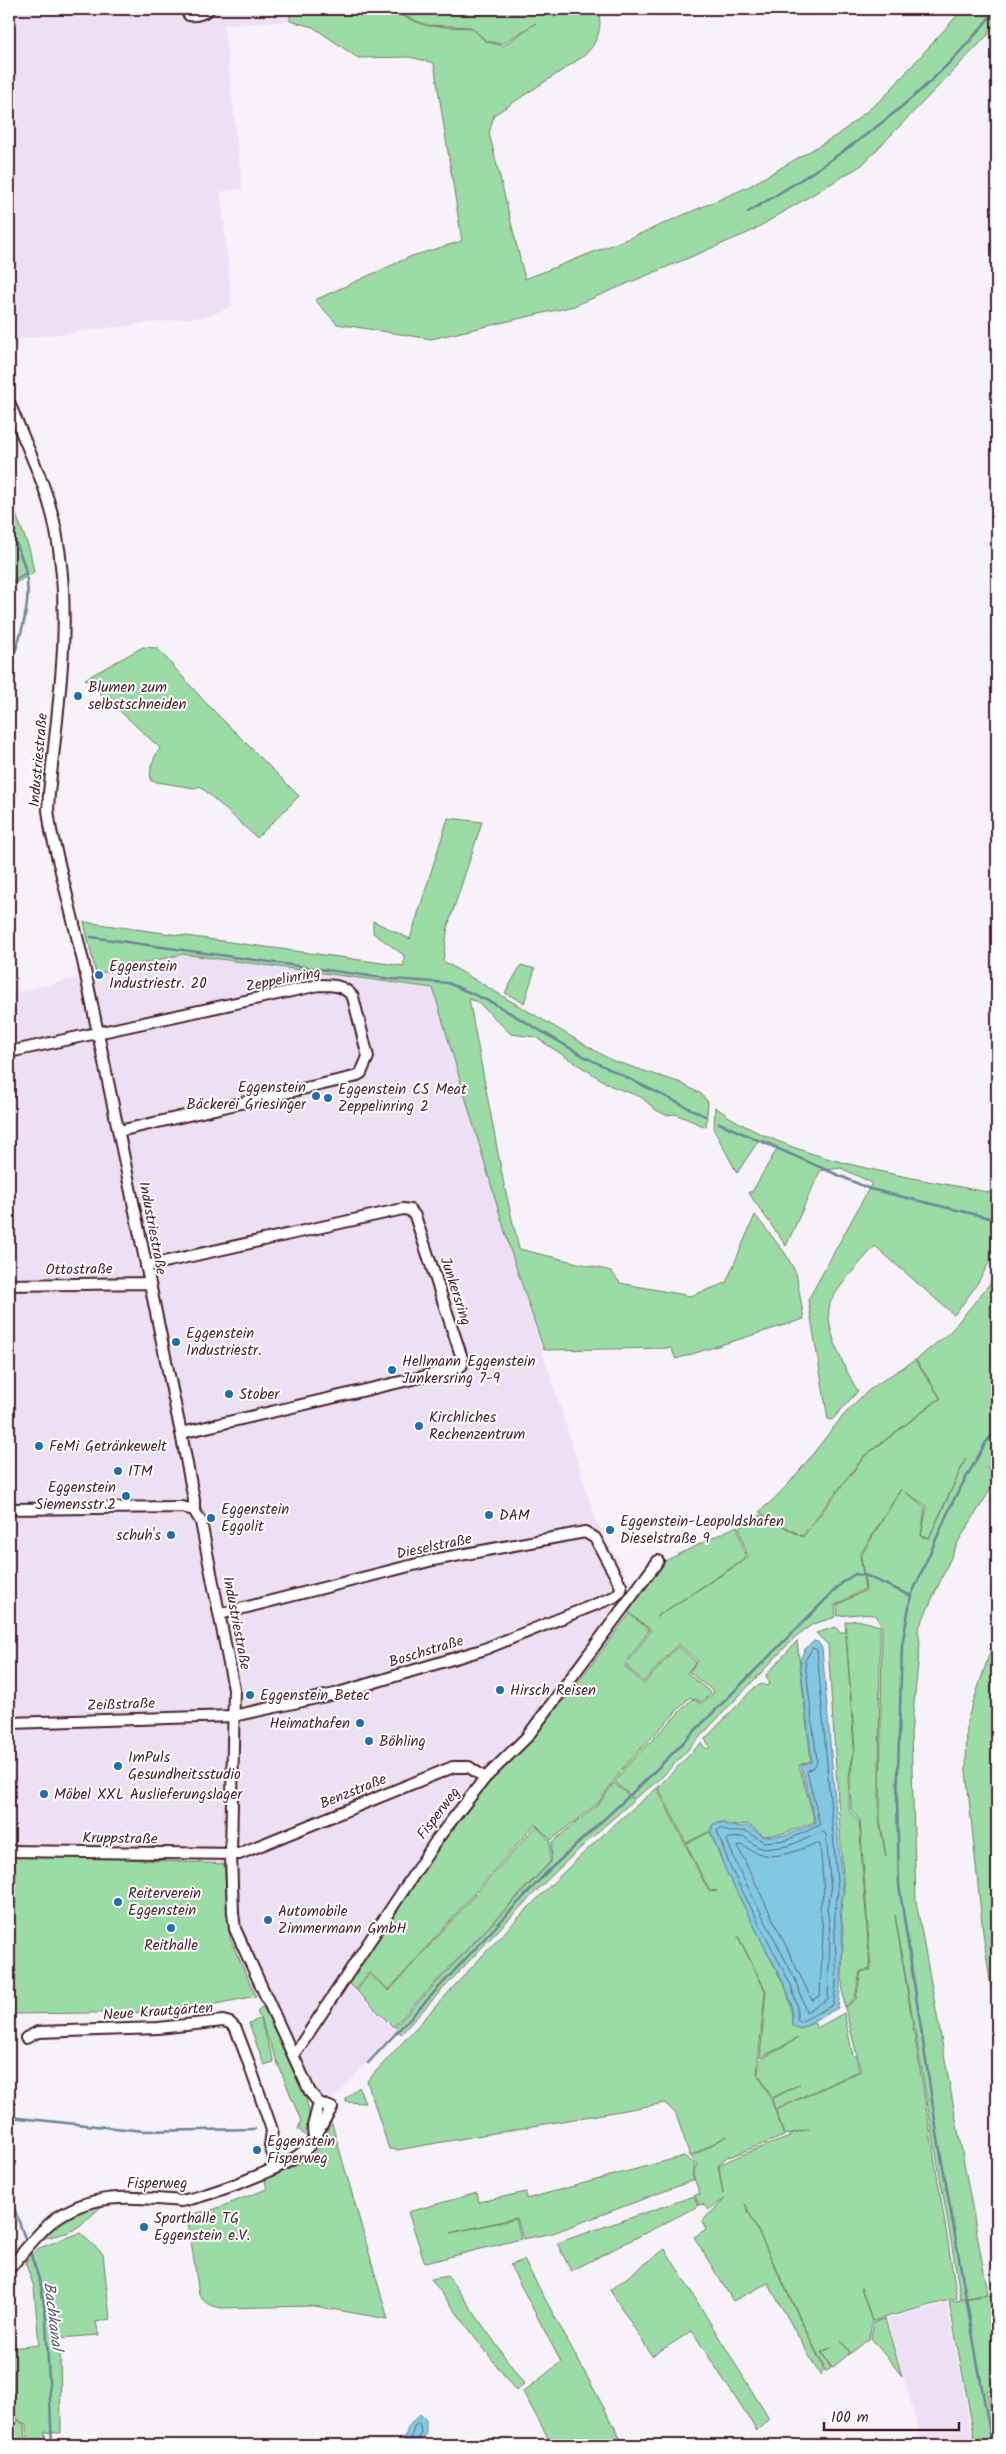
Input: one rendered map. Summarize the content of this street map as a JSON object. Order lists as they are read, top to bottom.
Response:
{
  "streets": {
    "street": [
      "Industriestraße",
      "Zeppelinring",
      "Ottostraße",
      "Junkersring",
      "Dieselstraße",
      "Boschstraße",
      "Zeißstraße",
      "Benzstraße",
      "Fisperweg",
      "Kruppstraße",
      "Neue Krautgärten"
    ]
  },
  "crossings": [
    ["Industriestraße", "Zeppelinring"],
    ["Industriestraße", "Ottostraße"],
    ["Industriestraße", "Junkersring"],
    ["Industriestraße", "Dieselstraße"],
    ["Industriestraße", "Boschstraße"],
    ["Industriestraße", "Zeißstraße"],
    ["Industriestraße", "Benzstraße"],
    ["Industriestraße", "Fisperweg"],
    ["Industriestraße", "Kruppstraße"],
    ["Dieselstraße", "Boschstraße"],
    ["Boschstraße", "Zeißstraße"],
    ["Benzstraße", "Fisperweg"],
    ["Benzstraße", "Kruppstraße"],
    ["Fisperweg", "Neue Krautgärten"]
  ],
  "water": ["Bachkanal"],
  "places": [
    "Blumen zum selbstschneiden",
    "Eggenstein Industriestr. 20",
    "Eggenstein Bäckerei Griesinger",
    "Eggenstein CS Meat Zeppelinring 2",
    "Eggenstein Industriestr.",
    "Hellmann Eggenstein Junkersring 7-9",
    "Stober",
    "Kirchliches Rechenzentrum",
    "FeMi Getränkewelt",
    "ITM",
    "Eggenstein Siemensstr.2",
    "DAM",
    "Eggenstein Eggolit",
    "Eggenstein-Leopoldshafen Dieselstraße 9",
    "schuh's",
    "Hirsch Reisen",
    "Eggenstein Betec",
    "Heimathafen",
    "Böhling",
    "ImPuls Gesundheitsstudio",
    "Möbel XXL Auslieferungslager",
    "Reiterverein Eggenstein",
    "Automobile Zimmermann GmbH",
    "Reithalle",
    "Eggenstein Fisperweg",
    "Sporthalle TG Eggenstein e.V."
  ],
  "scale_bar": "100 m"
}
